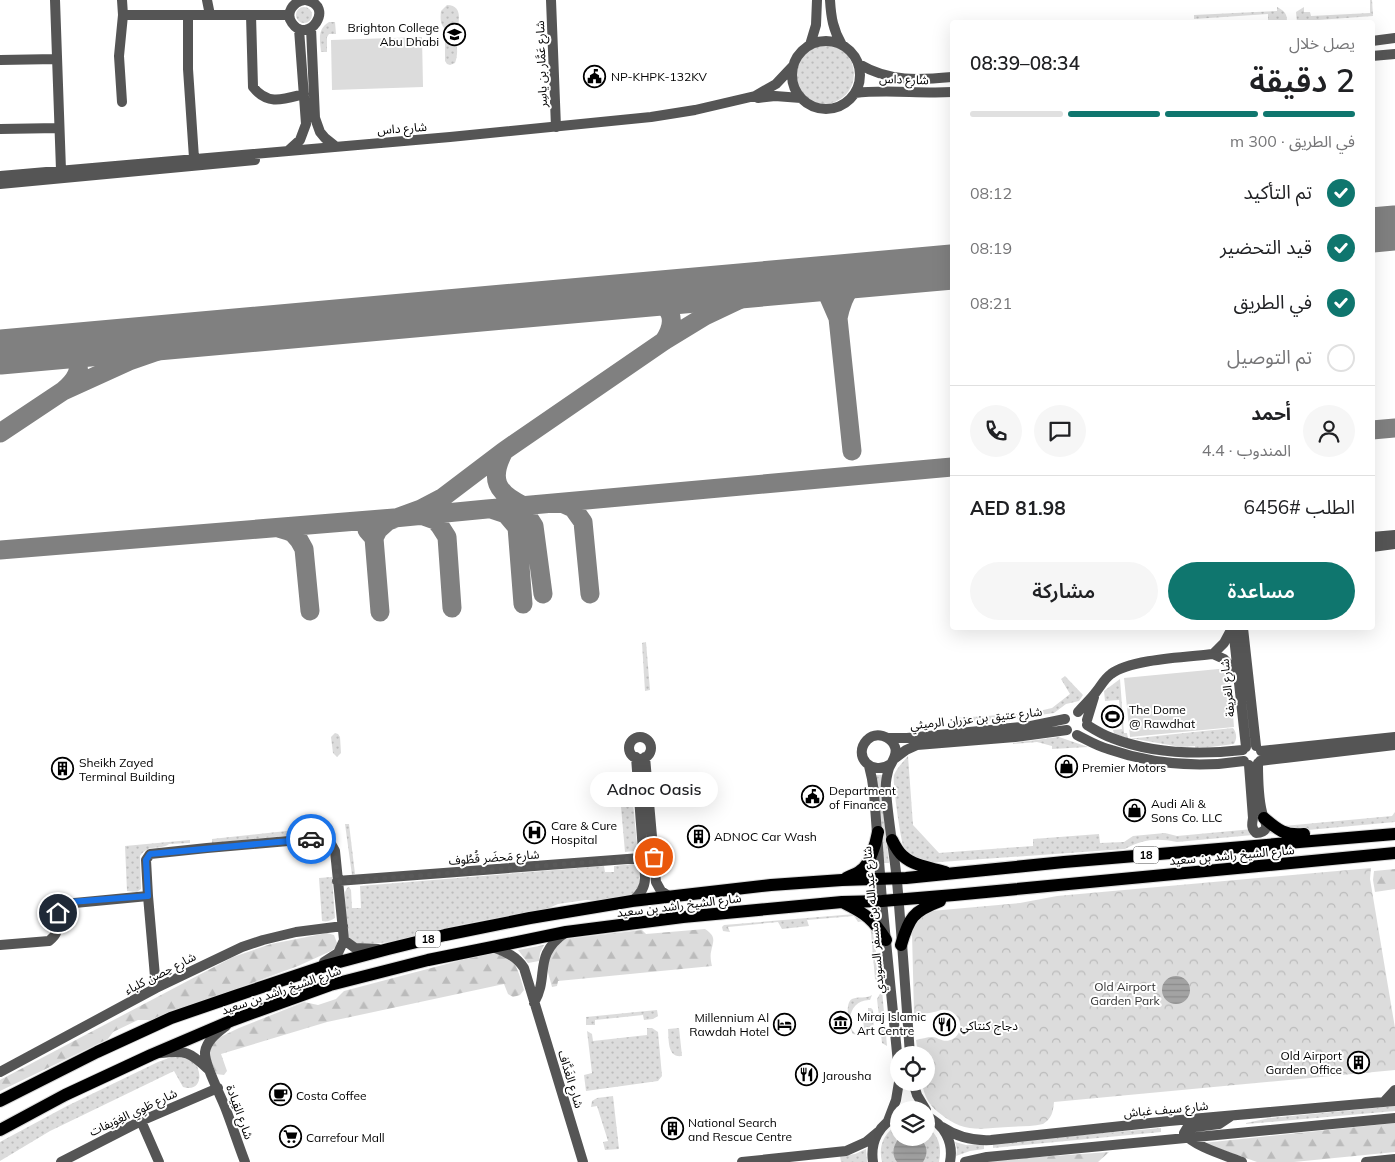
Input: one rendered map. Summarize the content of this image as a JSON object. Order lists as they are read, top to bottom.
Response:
{
  "streets": {
    "main road": ["18", "شارع الشيخ راشد بن سعيد"],
    "street": [
      "شارع عَمَّار بن ياسِر",
      "شارع داس",
      "شارع الغريفة",
      "شارع عتيق بن عزران الرميثي",
      "شارع مَحضَر قُطُوف",
      "شارع عبدالله بن مسفر السويدي",
      "شارع حِصن كلباء",
      "شارع الغَدَّاف",
      "شارع سيف غباش",
      "شارع طَوِي الغِوَيفات",
      "شارع القِيادة"
    ]
  },
  "crossings": [
    ["شارع عَمَّار بن ياسِر", "شارع داس"],
    ["شارع عتيق بن عزران الرميثي", "شارع عبدالله بن مسفر السويدي"],
    ["شارع الشيخ راشد بن سعيد", "شارع عبدالله بن مسفر السويدي"],
    ["شارع الشيخ راشد بن سعيد", "شارع الغَدَّاف"],
    ["شارع الشيخ راشد بن سعيد", "شارع القِيادة"],
    ["شارع طَوِي الغِوَيفات", "شارع القِيادة"]
  ],
  "parks": ["Old Airport Garden Park"],
  "places": {
    "school or university": ["Brighton College Abu Dhabi"],
    "public building": ["NP-KHPK-132KV", "Department of Finance"],
    "sports": ["The Dome @ Rawdhat"],
    "shop": ["Premier Motors", "Audi Ali & Sons Co. LLC"],
    "building": [
      "Sheikh Zayed Terminal Building",
      "ADNOC Car Wash",
      "Old Airport Garden Office",
      "National Search and Rescue Centre"
    ],
    "hospital": ["Care & Cure Hospital"],
    "other": ["Adnoc Oasis"],
    "museum": ["Miraj Islamic Art Centre"],
    "hotel": ["Millennium Al Rawdah Hotel"],
    "restaurant": ["دجاج كنتاكي", "Jarousha"],
    "cafe": ["Costa Coffee"],
    "supermarket": ["Carrefour Mall"]
  },
  "page": {
    "heading": ["2 دقيقة", "يصل خلال", "08:34–08:39"],
    "panel": [
      "أحمد",
      "المندوب · 4.4",
      "الطلب #6456",
      "AED 81.98"
    ],
    "bar": "في الطريق · 300 m",
    "list": [
      ["تم التأكيد", "08:12"],
      ["قيد التحضير", "08:19"],
      ["في الطريق", "08:21"],
      "تم التوصيل"
    ],
    "buttons": ["مساعدة", "مشاركة"],
    "bubble": "Adnoc Oasis"
  }
}
